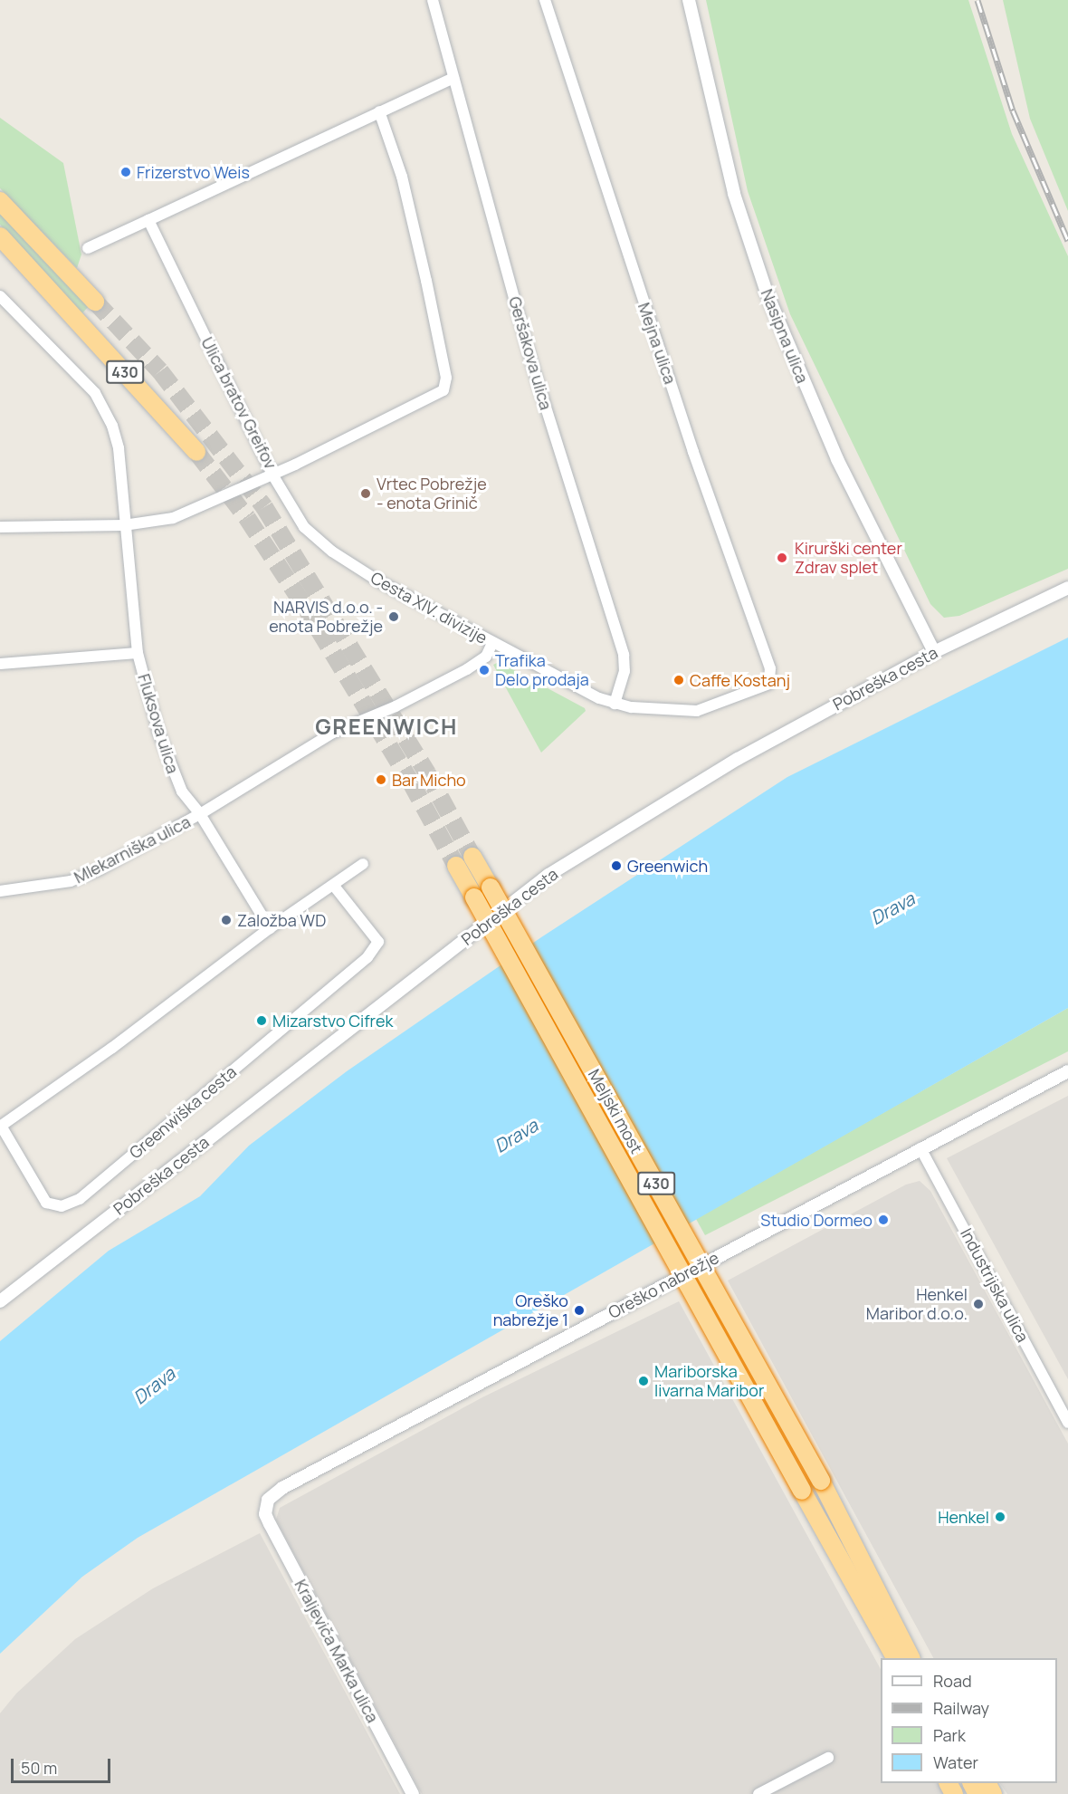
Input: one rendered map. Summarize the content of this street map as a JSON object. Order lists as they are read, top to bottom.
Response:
{
  "streets": {
    "highway": ["430", "Meljski most"],
    "street": [
      "Nasipna ulica",
      "Mejna ulica",
      "Geršakova ulica",
      "Ulica bratov Greifov",
      "Cesta XIV. divizije",
      "Pobreška cesta",
      "Fluksova ulica",
      "Mlekarniška ulica",
      "Greenwiška cesta",
      "Oreško nabrežje",
      "Industrijska ulica",
      "Kraljeviča Marka ulica"
    ]
  },
  "crossings": [
    ["Nasipna ulica", "Pobreška cesta"],
    ["Mejna ulica", "Cesta XIV. divizije"],
    ["Geršakova ulica", "Cesta XIV. divizije"],
    ["430", "Meljski most"],
    ["Ulica bratov Greifov", "Cesta XIV. divizije"],
    ["Cesta XIV. divizije", "Mlekarniška ulica"],
    ["Pobreška cesta", "Meljski most"],
    ["Fluksova ulica", "Mlekarniška ulica"],
    ["Fluksova ulica", "Greenwiška cesta"],
    ["Meljski most", "Oreško nabrežje"],
    ["Oreško nabrežje", "Industrijska ulica"],
    ["Oreško nabrežje", "Kraljeviča Marka ulica"]
  ],
  "districts": ["GREENWICH"],
  "water": ["Drava"],
  "places": [
    "Frizerstvo Weis",
    "Vrtec Pobrežje - enota Grinič",
    "Kirurški center Zdrav splet",
    "NARVIS d.o.o. - enota Pobrežje",
    "Trafika Delo prodaja",
    "Caffe Kostanj",
    "Bar Micho",
    "Greenwich",
    "Založba WD",
    "Mizarstvo Cifrek",
    "Studio Dormeo",
    "Henkel Maribor d.o.o.",
    "Oreško nabrežje 1",
    "Mariborska livarna Maribor",
    "Henkel"
  ],
  "legend": [
    "Road",
    "Railway",
    "Park",
    "Water"
  ],
  "scale_bar": "50 m"
}
